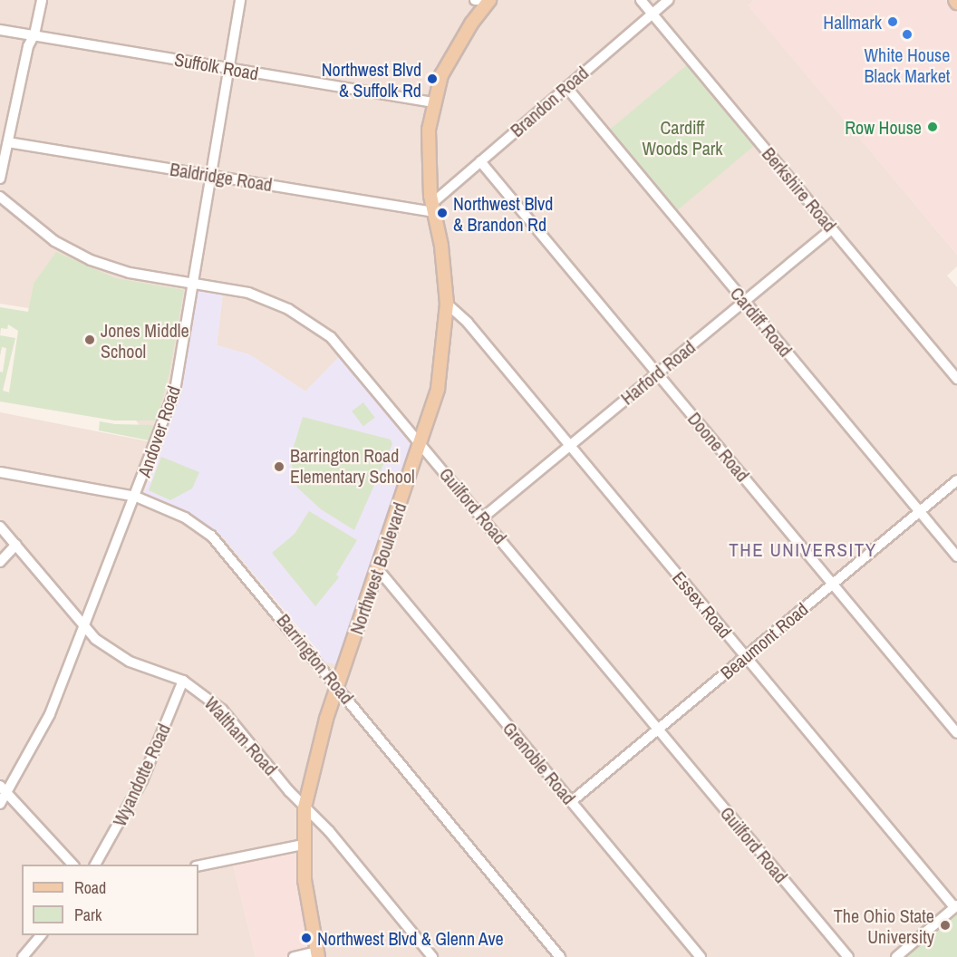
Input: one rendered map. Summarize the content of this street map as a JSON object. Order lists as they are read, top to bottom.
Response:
{
  "streets": {
    "main road": ["Northwest Boulevard"],
    "street": [
      "Suffolk Road",
      "Brandon Road",
      "Baldridge Road",
      "Berkshire Road",
      "Cardiff Road",
      "Harford Road",
      "Andover Road",
      "Doone Road",
      "Guilford Road",
      "Essex Road",
      "Beaumont Road",
      "Barrington Road",
      "Waltham Road",
      "Grenoble Road",
      "Wyandotte Road"
    ]
  },
  "crossings": [
    ["Suffolk Road", "Andover Road"],
    ["Suffolk Road", "Northwest Boulevard"],
    ["Brandon Road", "Baldridge Road"],
    ["Brandon Road", "Berkshire Road"],
    ["Brandon Road", "Cardiff Road"],
    ["Brandon Road", "Doone Road"],
    ["Brandon Road", "Northwest Boulevard"],
    ["Baldridge Road", "Andover Road"],
    ["Baldridge Road", "Northwest Boulevard"],
    ["Berkshire Road", "Harford Road"],
    ["Cardiff Road", "Harford Road"],
    ["Cardiff Road", "Beaumont Road"],
    ["Harford Road", "Doone Road"],
    ["Harford Road", "Guilford Road"],
    ["Harford Road", "Essex Road"],
    ["Andover Road", "Guilford Road"],
    ["Andover Road", "Barrington Road"],
    ["Andover Road", "Waltham Road"],
    ["Doone Road", "Beaumont Road"],
    ["Guilford Road", "Northwest Boulevard"],
    ["Guilford Road", "Beaumont Road"],
    ["Northwest Boulevard", "Essex Road"],
    ["Northwest Boulevard", "Barrington Road"],
    ["Northwest Boulevard", "Waltham Road"],
    ["Northwest Boulevard", "Grenoble Road"],
    ["Essex Road", "Beaumont Road"],
    ["Beaumont Road", "Grenoble Road"],
    ["Waltham Road", "Wyandotte Road"]
  ],
  "districts": ["THE UNIVERSITY"],
  "parks": ["Cardiff Woods Park"],
  "places": [
    "Hallmark",
    "White House Black Market",
    "Northwest Blvd & Suffolk Rd",
    "Row House",
    "Northwest Blvd & Brandon Rd",
    "Jones Middle School",
    "Barrington Road Elementary School",
    "The Ohio State University",
    "Northwest Blvd & Glenn Ave"
  ],
  "legend": ["Road", "Park"]
}
